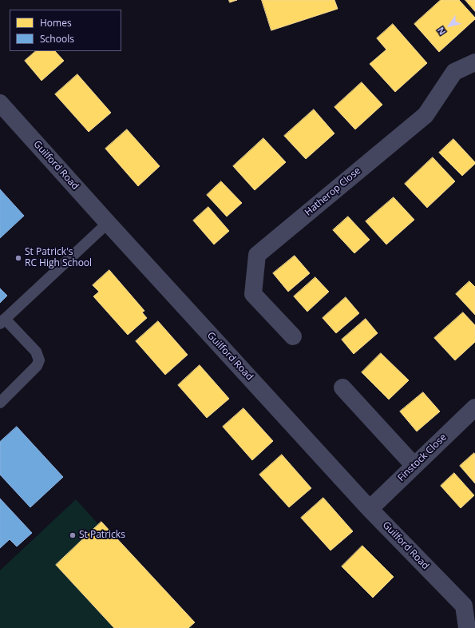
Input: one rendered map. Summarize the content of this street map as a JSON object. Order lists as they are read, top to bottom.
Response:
{
  "streets": {
    "street": ["Guilford Road", "Hatherop Close", "Finstock Close"]
  },
  "crossings": [
    ["Guilford Road", "Finstock Close"]
  ],
  "places": ["St Patrick's RC High School", "St Patricks"],
  "legend": ["Homes", "Schools"],
  "north": "bottom left"
}
